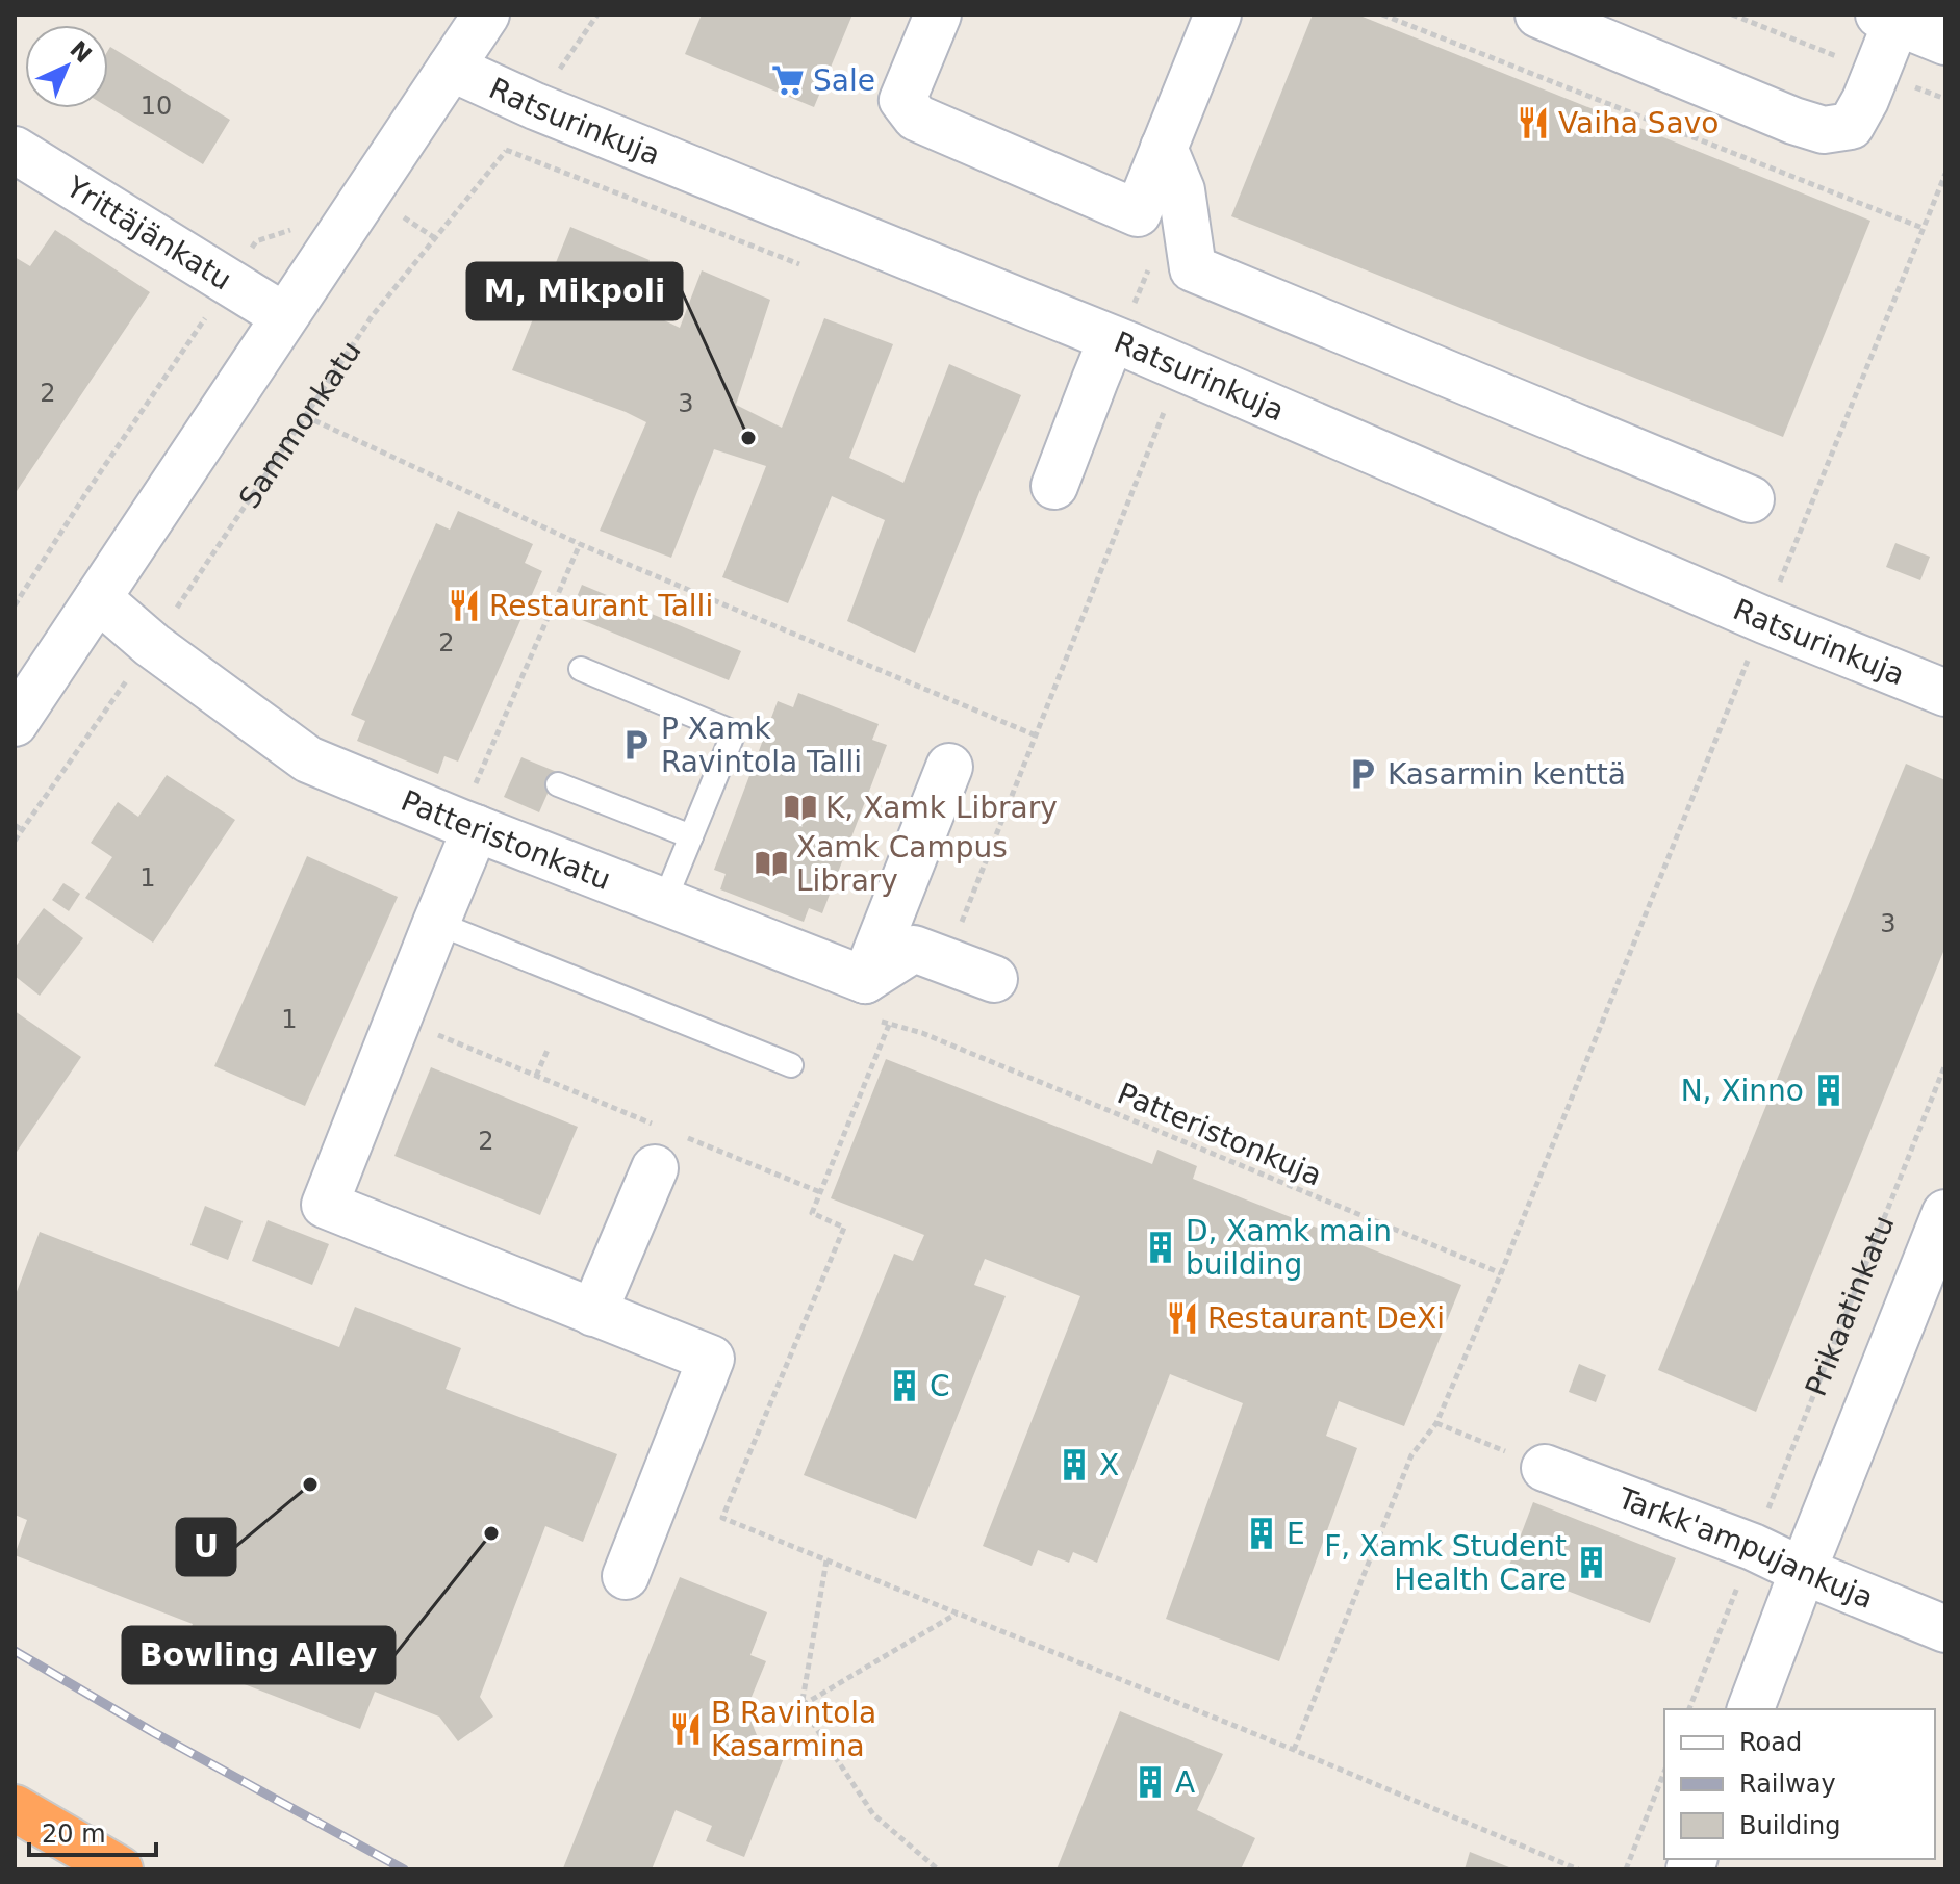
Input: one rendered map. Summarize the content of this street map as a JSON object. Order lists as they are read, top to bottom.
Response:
{
  "streets": {
    "street": [
      "Ratsurinkuja",
      "Yrittäjänkatu",
      "Patteristonkatu",
      "Prikaatinkatu",
      "Tarkk'ampujankuja"
    ],
    "path": ["Sammonkatu", "Patteristonkuja"]
  },
  "crossings": [
    ["Ratsurinkuja", "Sammonkatu"],
    ["Sammonkatu", "Patteristonkatu"],
    ["Prikaatinkatu", "Tarkk'ampujankuja"]
  ],
  "places": {
    "supermarket": ["Sale"],
    "restaurant": [
      "Vaiha Savo",
      "Restaurant Talli",
      "Restaurant DeXi",
      "B Ravintola Kasarmina"
    ],
    "other": ["M, Mikpoli", "U", "Bowling Alley"],
    "parking": ["P Xamk Ravintola Talli", "Kasarmin kenttä"],
    "library": ["K, Xamk Library", "Xamk Campus Library"],
    "building": [
      "N, Xinno",
      "D, Xamk main building",
      "C",
      "X",
      "E",
      "F, Xamk Student Health Care",
      "A"
    ]
  },
  "house_numbers": [
    "10",
    "2",
    "3",
    "2",
    "1",
    "3",
    "1",
    "2"
  ],
  "legend": ["Road", "Railway", "Building"],
  "scale_bar": "20 m",
  "north": "top right"
}
